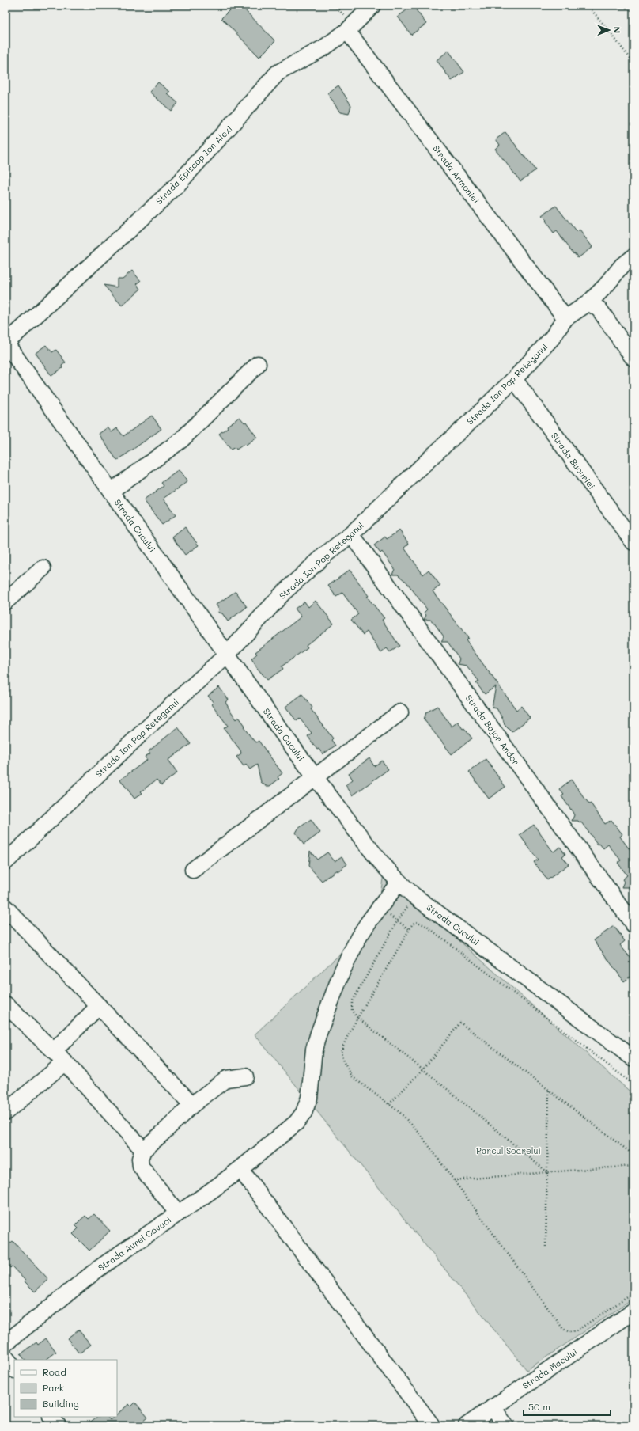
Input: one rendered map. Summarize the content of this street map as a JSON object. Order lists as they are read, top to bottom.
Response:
{
  "streets": {
    "street": [
      "Strada Episcop Ion Alexi",
      "Strada Armoniei",
      "Strada Ion Pop Reteganul",
      "Strada Bucuriei",
      "Strada Cucului",
      "Strada Bajor Andor",
      "Strada Aurel Covaci",
      "Strada Macului"
    ]
  },
  "crossings": [
    ["Strada Episcop Ion Alexi", "Strada Armoniei"],
    ["Strada Episcop Ion Alexi", "Strada Cucului"],
    ["Strada Armoniei", "Strada Ion Pop Reteganul"],
    ["Strada Ion Pop Reteganul", "Strada Bucuriei"],
    ["Strada Ion Pop Reteganul", "Strada Cucului"],
    ["Strada Ion Pop Reteganul", "Strada Bajor Andor"]
  ],
  "parks": ["Parcul Soarelui"],
  "legend": ["Road", "Park", "Building"],
  "scale_bar": "50 m",
  "north": "right"
}
